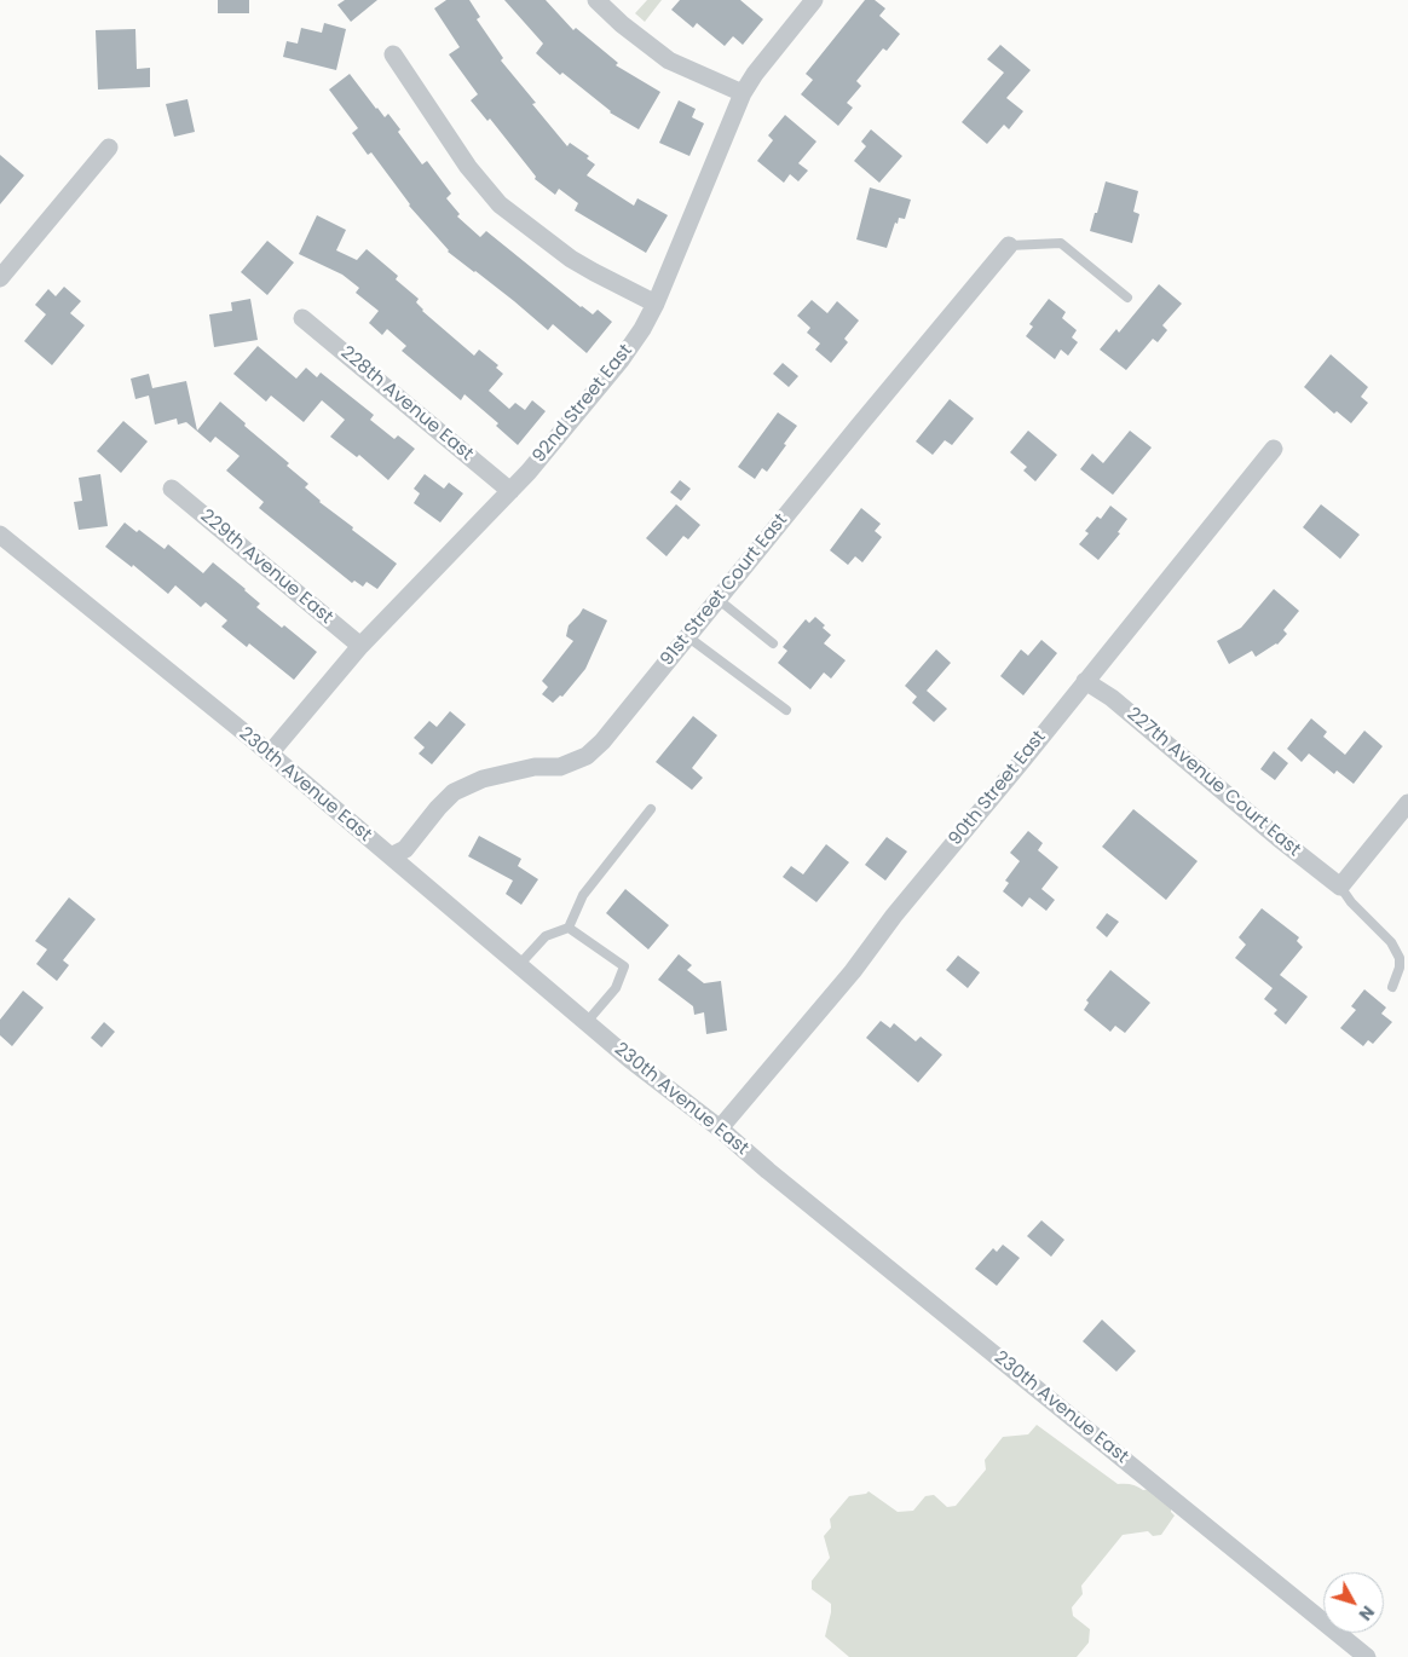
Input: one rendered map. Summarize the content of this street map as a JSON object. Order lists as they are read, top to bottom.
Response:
{
  "streets": {
    "street": [
      "228th Avenue East",
      "92nd Street East",
      "229th Avenue East",
      "91st Street Court East",
      "227th Avenue Court East",
      "230th Avenue East",
      "90th Street East"
    ]
  },
  "crossings": [
    ["228th Avenue East", "92nd Street East"],
    ["92nd Street East", "229th Avenue East"],
    ["92nd Street East", "230th Avenue East"],
    ["91st Street Court East", "230th Avenue East"],
    ["227th Avenue Court East", "90th Street East"],
    ["230th Avenue East", "90th Street East"]
  ],
  "north": "bottom right"
}
